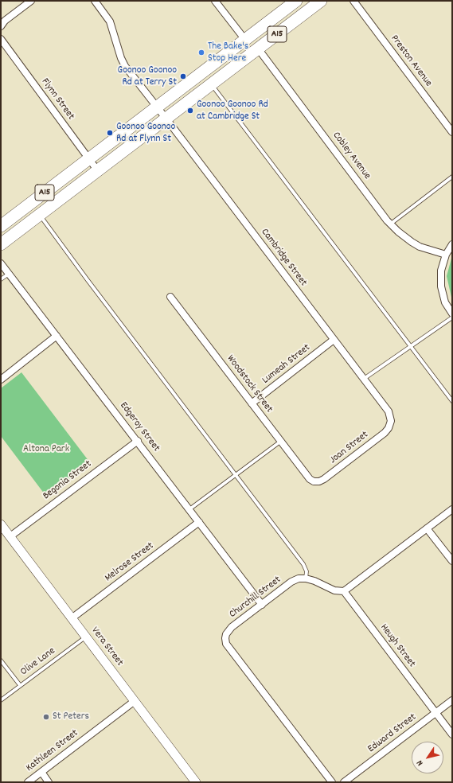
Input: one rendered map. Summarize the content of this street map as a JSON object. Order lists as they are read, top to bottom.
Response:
{
  "streets": {
    "highway": ["A15"],
    "street": [
      "Preston Avenue",
      "Flynn Street",
      "Cobley Avenue",
      "Cambridge Street",
      "Lumeah Street",
      "Woodstock Street",
      "Edgeroy Street",
      "Joan Street",
      "Begonia Street",
      "Melrose Street",
      "Churchill Street",
      "Heugh Street",
      "Vera Street",
      "Edward Street",
      "Kathleen Street"
    ],
    "lane": ["Olive Lane"]
  },
  "crossings": [
    ["A15", "Flynn Street"],
    ["A15", "Cobley Avenue"],
    ["A15", "Cambridge Street"],
    ["Cambridge Street", "Lumeah Street"],
    ["Cambridge Street", "Joan Street"],
    ["Lumeah Street", "Woodstock Street"],
    ["Woodstock Street", "Joan Street"],
    ["Edgeroy Street", "Begonia Street"],
    ["Edgeroy Street", "Melrose Street"],
    ["Edgeroy Street", "Churchill Street"],
    ["Begonia Street", "Vera Street"],
    ["Melrose Street", "Vera Street"],
    ["Heugh Street", "Edward Street"],
    ["Vera Street", "Olive Lane"],
    ["Vera Street", "Kathleen Street"]
  ],
  "parks": ["Altona Park"],
  "places": [
    "The Bake's Stop Here",
    "Goonoo Goonoo Rd at Terry St",
    "Goonoo Goonoo Rd at Cambridge St",
    "Goonoo Goonoo Rd at Flynn St",
    "St Peters"
  ],
  "north": "bottom left"
}
